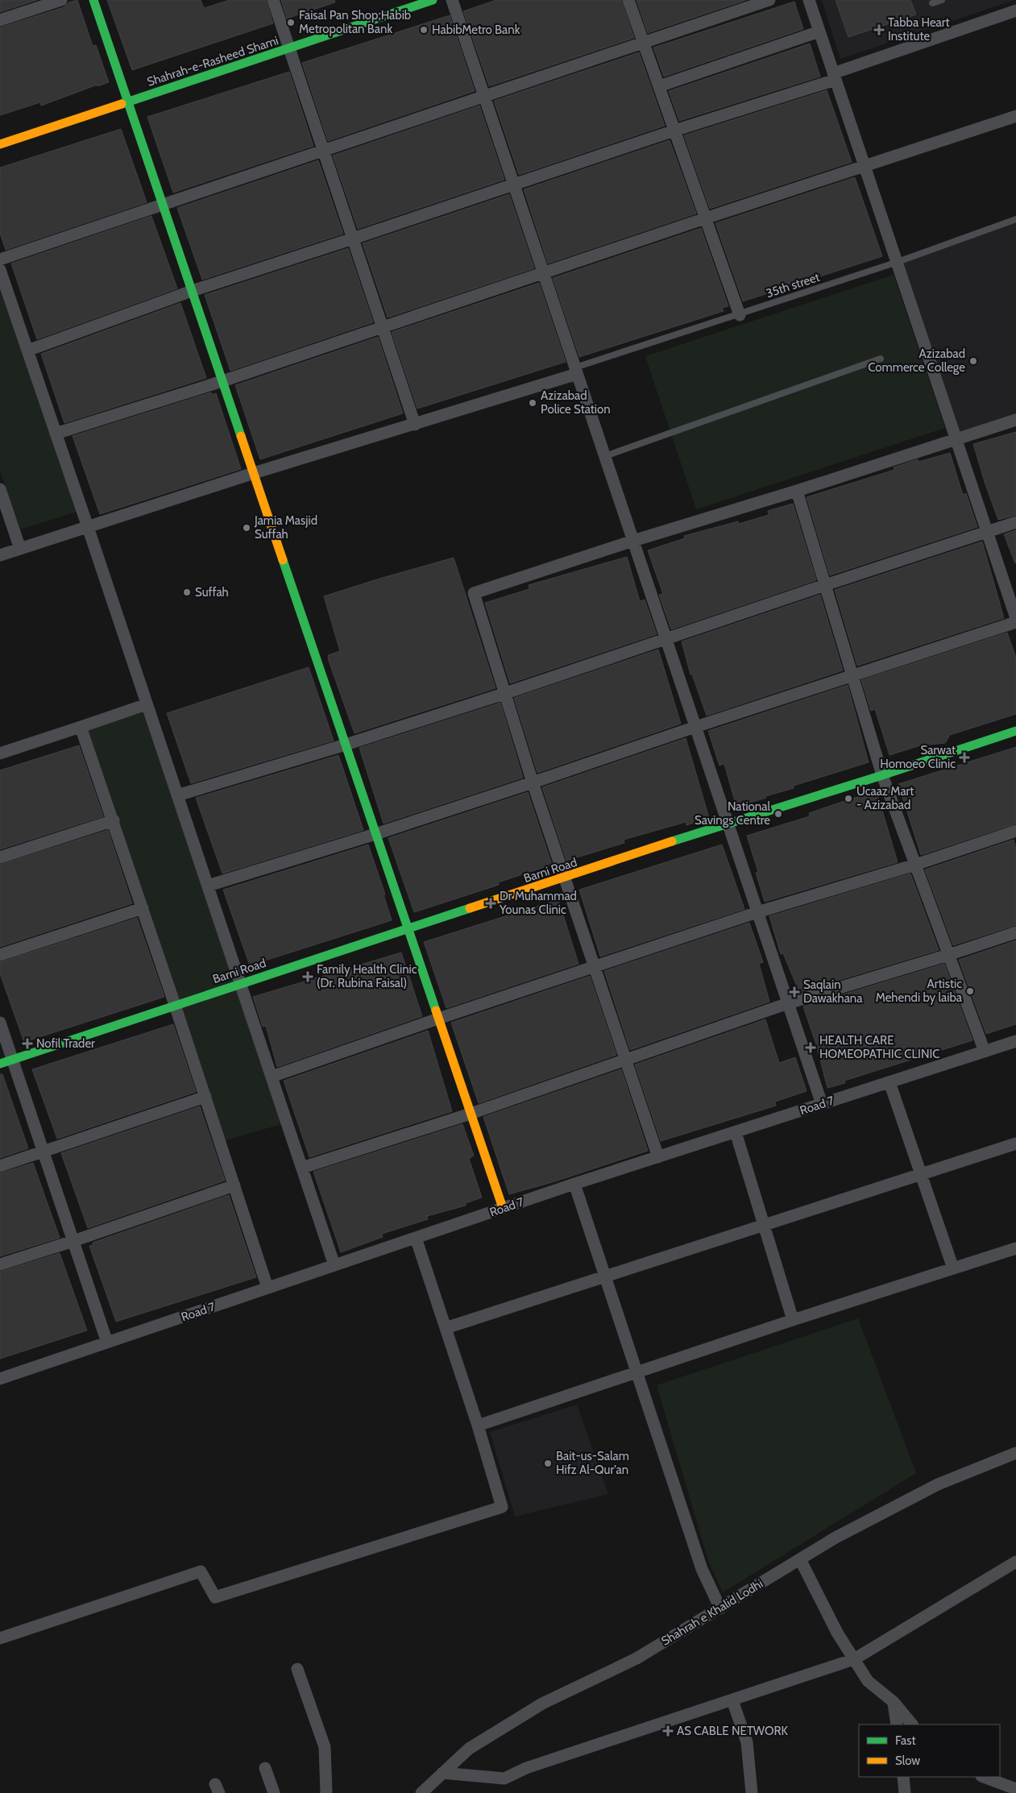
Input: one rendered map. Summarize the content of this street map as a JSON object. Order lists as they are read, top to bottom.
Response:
{
  "streets": {
    "street": [
      "Shahrah-e-Rasheed Shami",
      "Barni Road",
      "Road 7",
      "Shahrah e Khalid Lodhi"
    ],
    "lane": ["35th street"]
  },
  "places": {
    "other": [
      "Faisal Pan Shop;Habib Metropolitan Bank",
      "HabibMetro Bank",
      "Azizabad Commerce College",
      "Azizabad Police Station",
      "Jamia Masjid Suffah",
      "Suffah",
      "Ucaaz Mart - Azizabad",
      "National Savings Centre",
      "Artistic Mehendi by laiba",
      "Bait-us-Salam Hifz Al-Qur'an"
    ],
    "health": [
      "Tabba Heart Institute",
      "Sarwat Homoeo Clinic",
      "Dr Muhammad Younas Clinic",
      "Family Health Clinic (Dr. Rubina Faisal)",
      "Saqlain Dawakhana",
      "Nofil Trader",
      "HEALTH CARE HOMEOPATHIC CLINIC",
      "AS CABLE NETWORK"
    ]
  },
  "legend": ["Fast", "Slow"]
}
